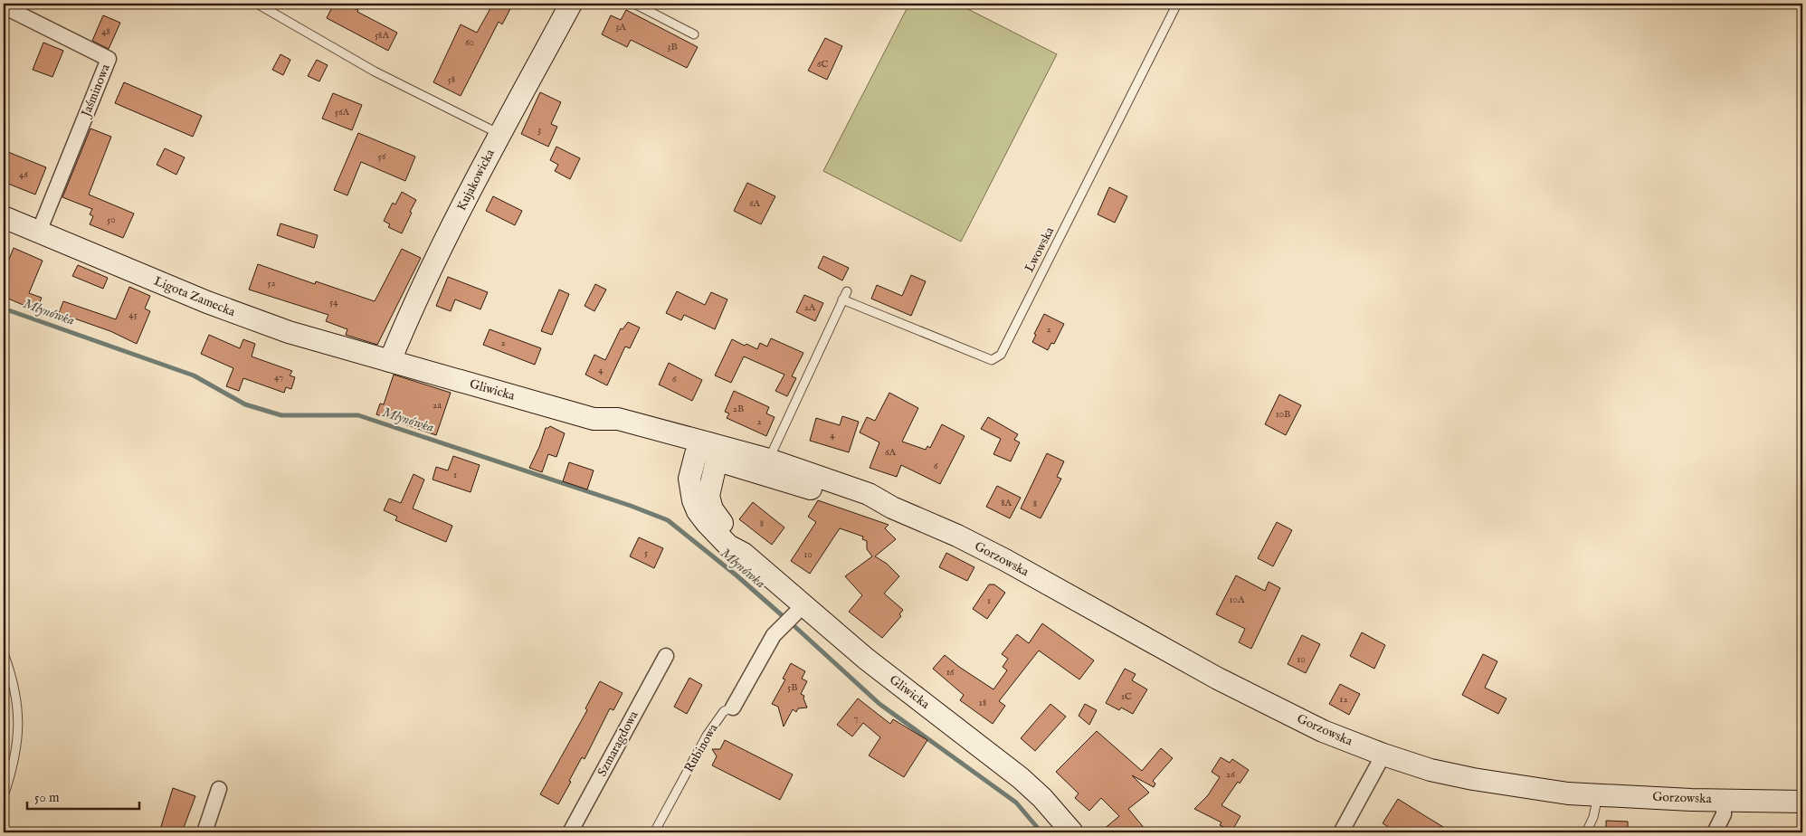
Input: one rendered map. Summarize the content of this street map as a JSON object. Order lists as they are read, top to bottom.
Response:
{
  "streets": {
    "main road": [
      "Kujakowicka",
      "Ligota Zamecka",
      "Gliwicka",
      "Gorzowska"
    ],
    "street": ["Jaśminowa", "Szmaragdowa", "Rubinowa"],
    "lane": ["Lwowska"]
  },
  "crossings": [
    ["Jaśminowa", "Ligota Zamecka"],
    ["Kujakowicka", "Ligota Zamecka"],
    ["Kujakowicka", "Gliwicka"],
    ["Ligota Zamecka", "Gliwicka"],
    ["Gliwicka", "Gorzowska"],
    ["Gliwicka", "Rubinowa"]
  ],
  "water": ["Młynówka"],
  "house_numbers": [
    "3A",
    "48",
    "58A",
    "60",
    "3B",
    "6C",
    "58",
    "56A",
    "3",
    "56",
    "46",
    "6A",
    "50",
    "52",
    "54",
    "2A",
    "45",
    "2",
    "2",
    "4",
    "47",
    "6",
    "2a",
    "2B",
    "10B",
    "2",
    "4",
    "6A",
    "6",
    "1",
    "8A",
    "8",
    "8",
    "5",
    "10",
    "10A",
    "1",
    "10",
    "16",
    "5B",
    "1C",
    "12",
    "18",
    "7",
    "26"
  ],
  "scale_bar": "50 m"
}
